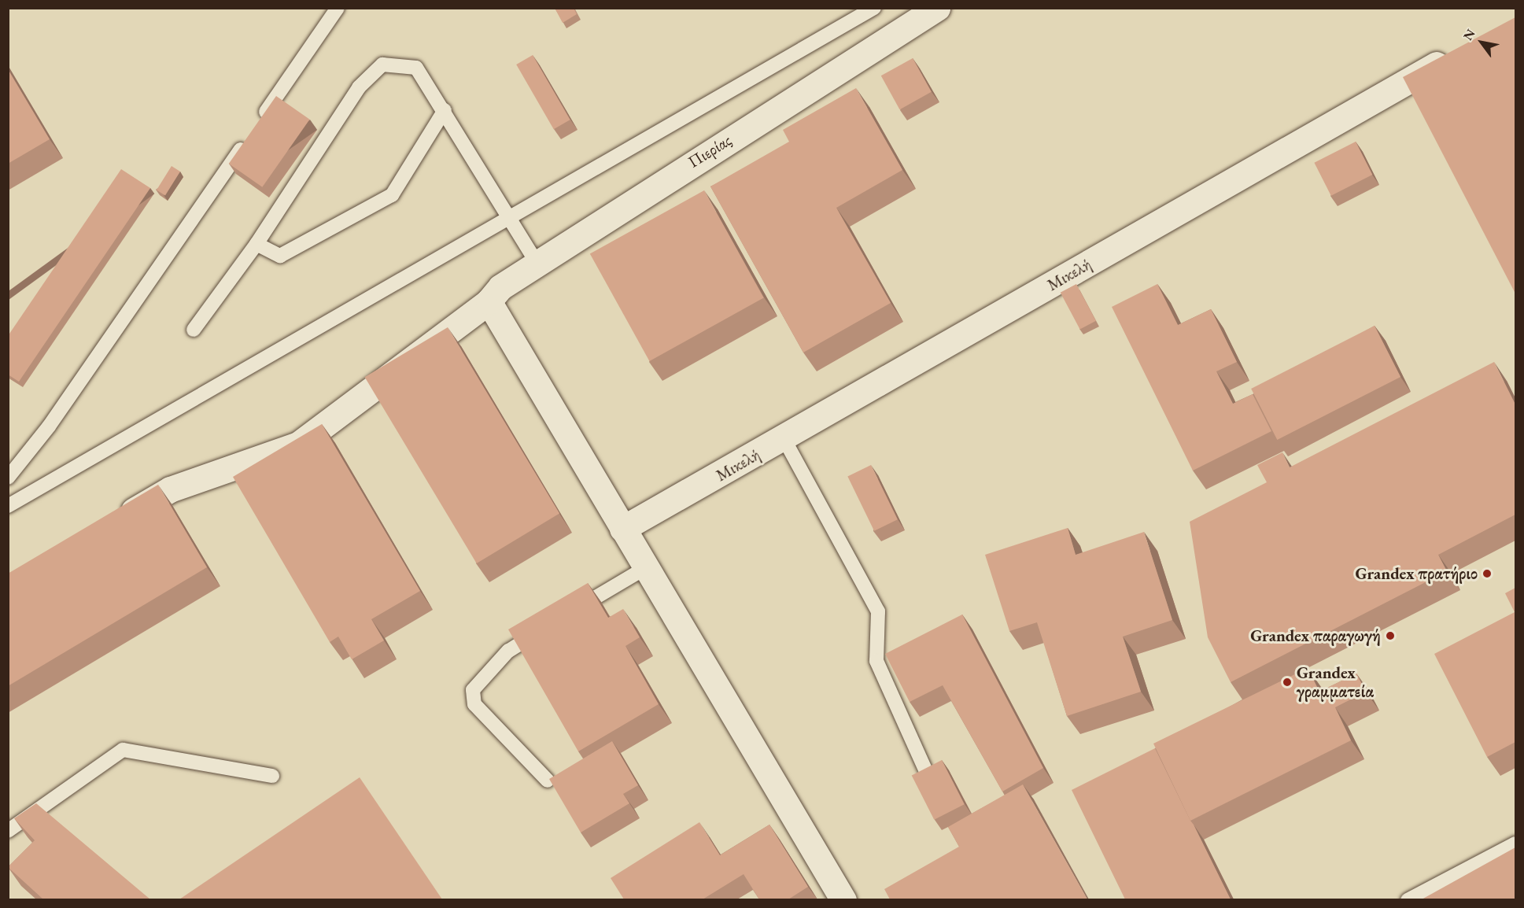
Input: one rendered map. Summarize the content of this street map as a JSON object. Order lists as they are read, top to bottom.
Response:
{
  "streets": {
    "street": ["Πιερίας", "Μικελή"]
  },
  "places": ["Grandex πρατήριο", "Grandex παραγωγή", "Grandex γραμματεία"],
  "north": "top left"
}
